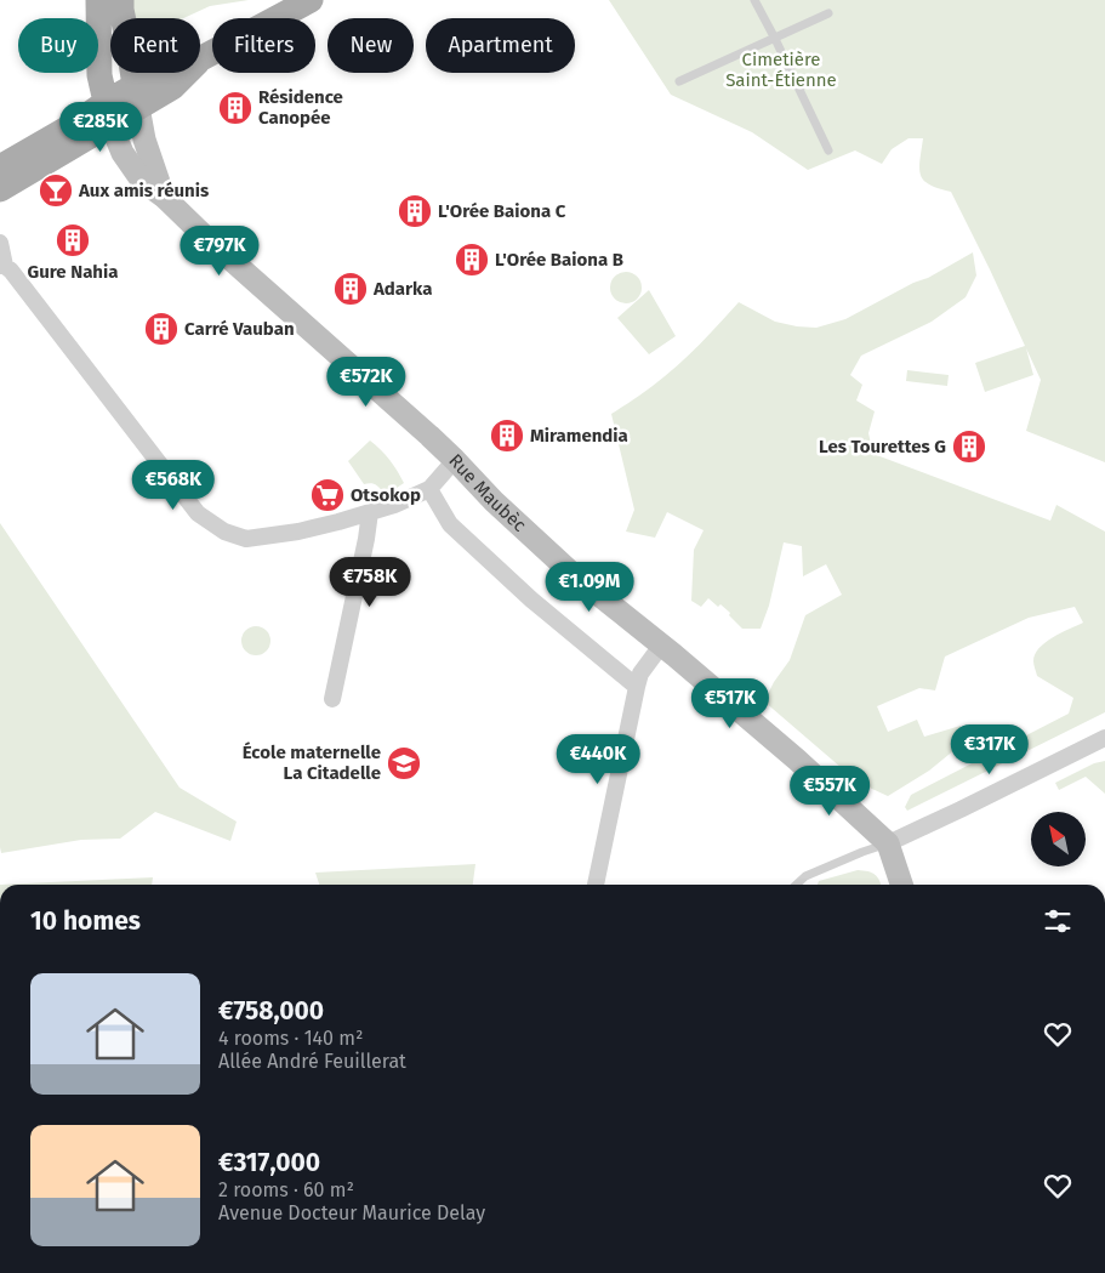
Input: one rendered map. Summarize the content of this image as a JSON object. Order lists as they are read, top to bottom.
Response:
{
  "streets": {
    "main road": ["Rue Maubèc"]
  },
  "parks": ["Cimetière Saint-Étienne"],
  "places": {
    "building": [
      "Résidence Canopée",
      "L'Orée Baiona C",
      "Gure Nahia",
      "L'Orée Baiona B",
      "Adarka",
      "Carré Vauban",
      "Miramendia",
      "Les Tourettes G"
    ],
    "bar": ["Aux amis réunis"],
    "supermarket": ["Otsokop"],
    "school or university": ["École maternelle La Citadelle"]
  },
  "north": "top left",
  "page": {
    "chip": [
      "Buy",
      "Rent",
      "Filters",
      "New",
      "Apartment"
    ],
    "price": [
      "€285K",
      "€797K",
      "€572K",
      "€568K",
      "€758K",
      "€1.09M",
      "€517K",
      "€317K",
      "€440K",
      "€557K"
    ],
    "heading": "10 homes",
    "list": [
      {
        "name": "€758,000",
        "note": "4 rooms · 140 m² · Allée André Feuillerat"
      },
      {
        "name": "€317,000",
        "note": "2 rooms · 60 m² · Avenue Docteur Maurice Delay"
      }
    ]
  }
}
